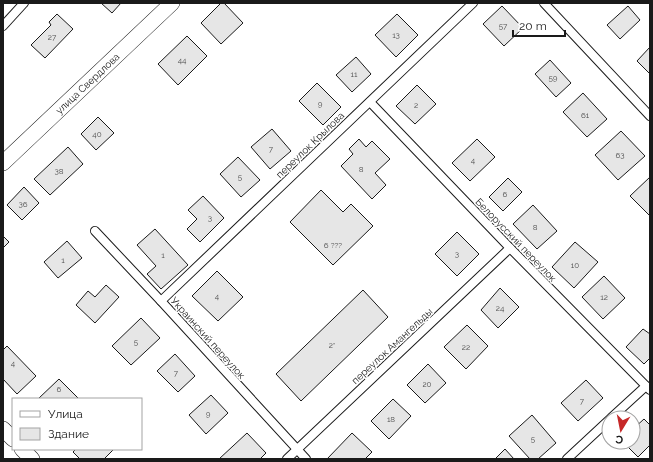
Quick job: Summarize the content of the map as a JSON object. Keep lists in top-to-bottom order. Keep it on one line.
{"streets":{"street":["улица Свердлова"],"lane":["переулок Крылова","Белорусский переулок","Украинский переулок","переулок Амангельды"]},"crossings":[["переулок Крылова","Белорусский переулок"],["переулок Крылова","Украинский переулок"],["Белорусский переулок","переулок Амангельды"],["Украинский переулок","переулок Амангельды"]],"house_numbers":["57","13","27","44","11","59","9","2","61","40","7","63","4","8","38","5","6","36","3","8","6 ???","3","1","1","10","4","12","24","5","2*","22","4","7","20","6","7","9","18","5"],"legend":["Улица","Здание"],"scale_bar":"20 m","north":"bottom"}
